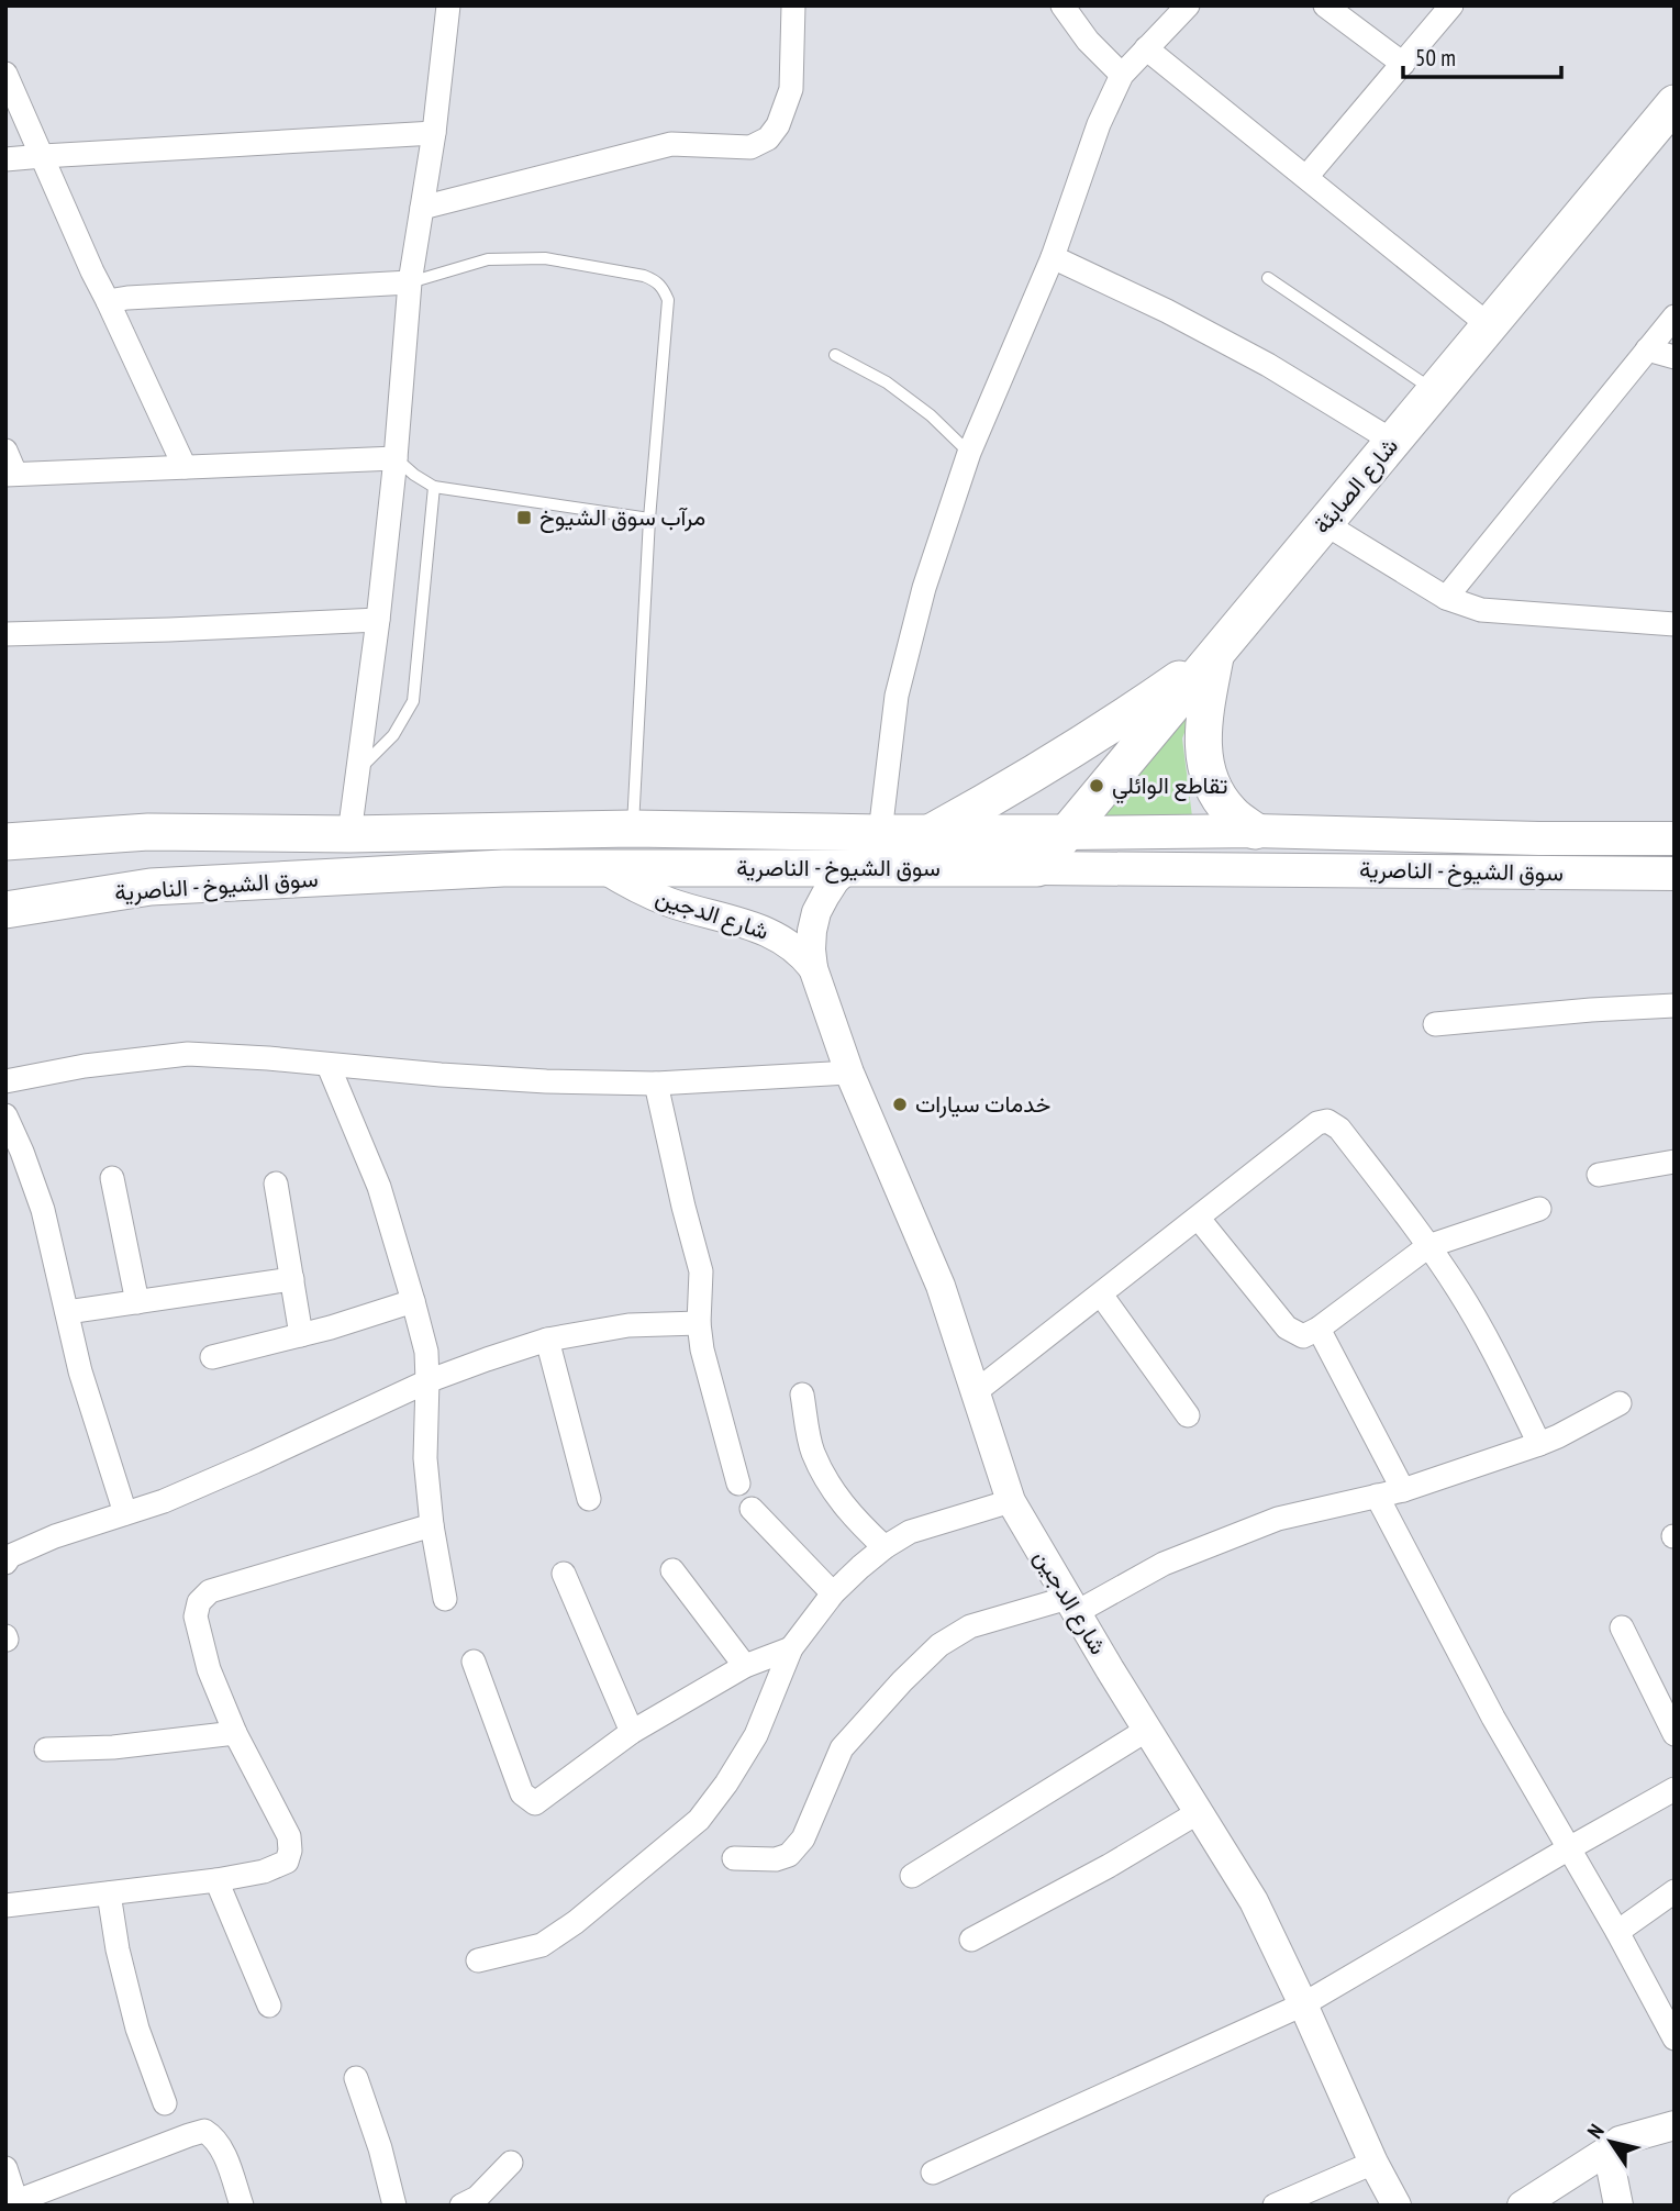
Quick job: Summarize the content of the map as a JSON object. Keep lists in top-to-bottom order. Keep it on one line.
{"streets":{"main road":["شارع الصابئة","سوق الشيوخ - الناصرية"],"street":["شارع الدجين"]},"crossings":[["شارع الصابئة","سوق الشيوخ - الناصرية"],["سوق الشيوخ - الناصرية","شارع الدجين"]],"places":{"transit":["مرآب سوق الشيوخ"],"other":["تقاطع الوائلي","خدمات سيارات"]},"scale_bar":"50 m","north":"top left"}
